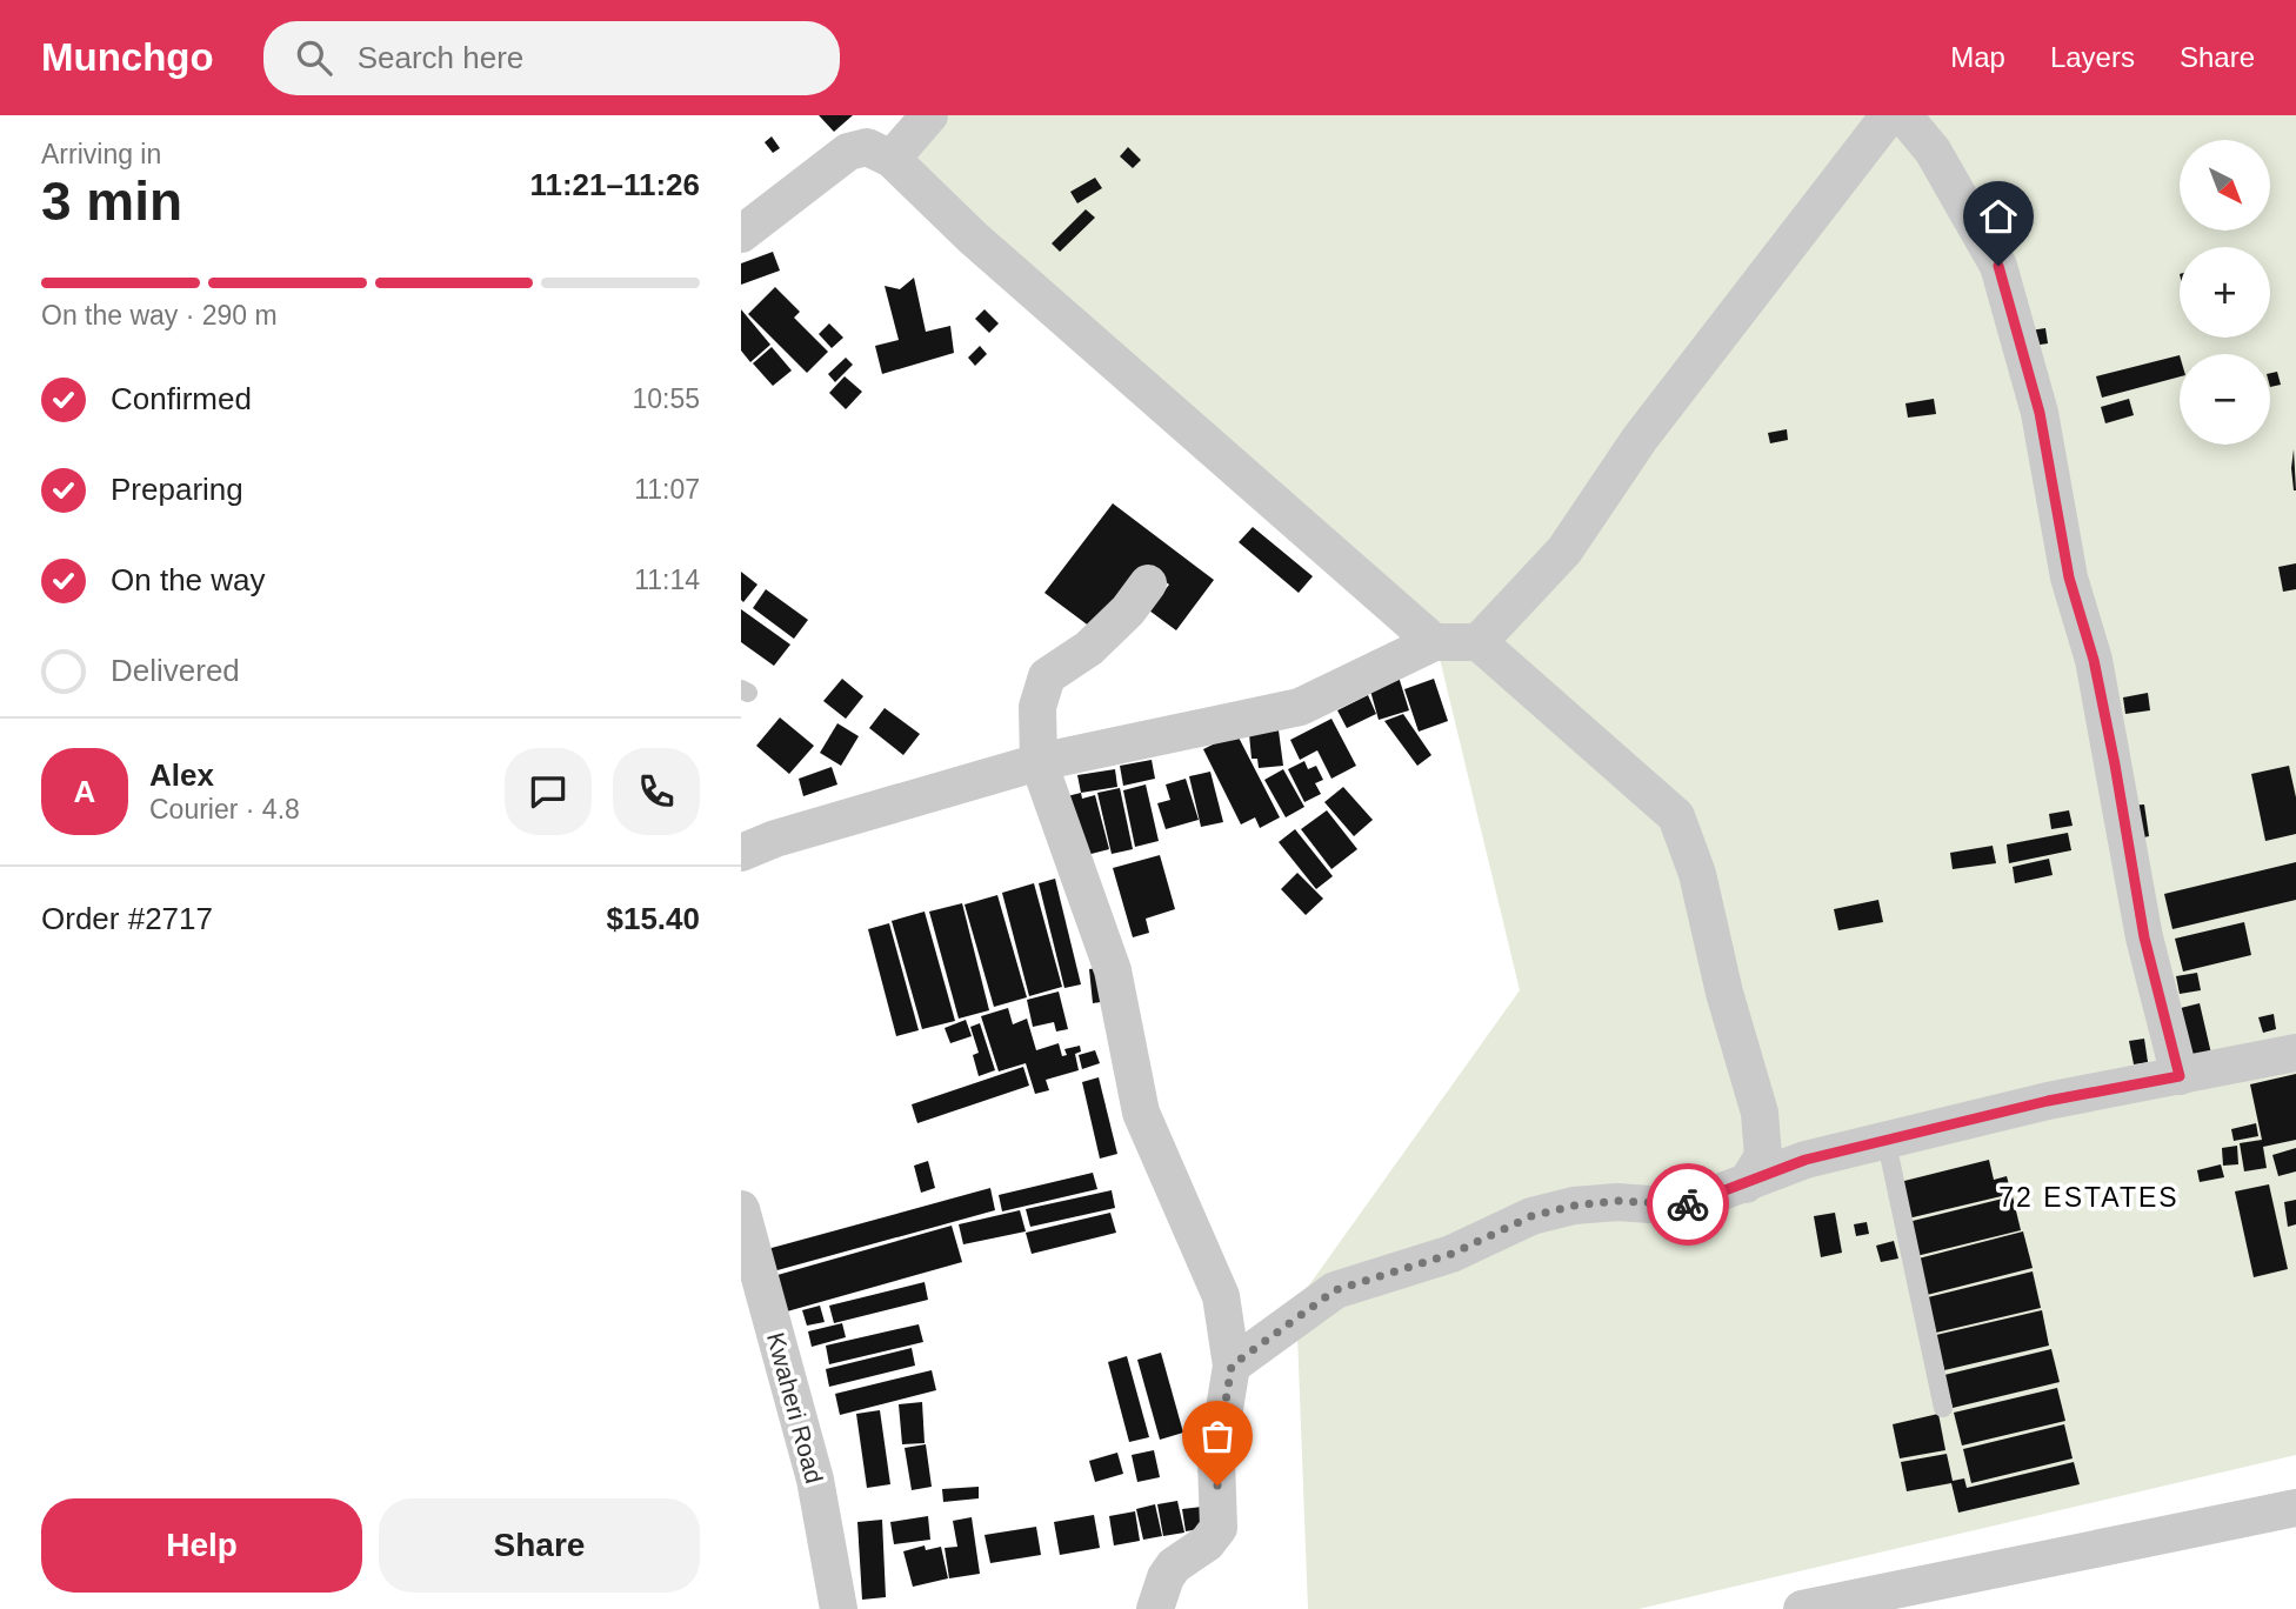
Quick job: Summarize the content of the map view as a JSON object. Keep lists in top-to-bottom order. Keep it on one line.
{"streets":{"street":["Kwaheri Road"]},"districts":["72 ESTATES"],"north":"bottom right","page":{"header":"Munchgo","search":"Search here","nav":["Map","Layers","Share"],"heading":["3 min","Arriving in","11:21–11:26"],"panel":["Alex","Courier · 4.8","Order #2717","$15.40"],"map_buttons":["+","−"],"bar":"On the way · 290 m","list":[["Confirmed","10:55"],["Preparing","11:07"],["On the way","11:14"],"Delivered"],"round":"A","buttons":["Help","Share"]}}
